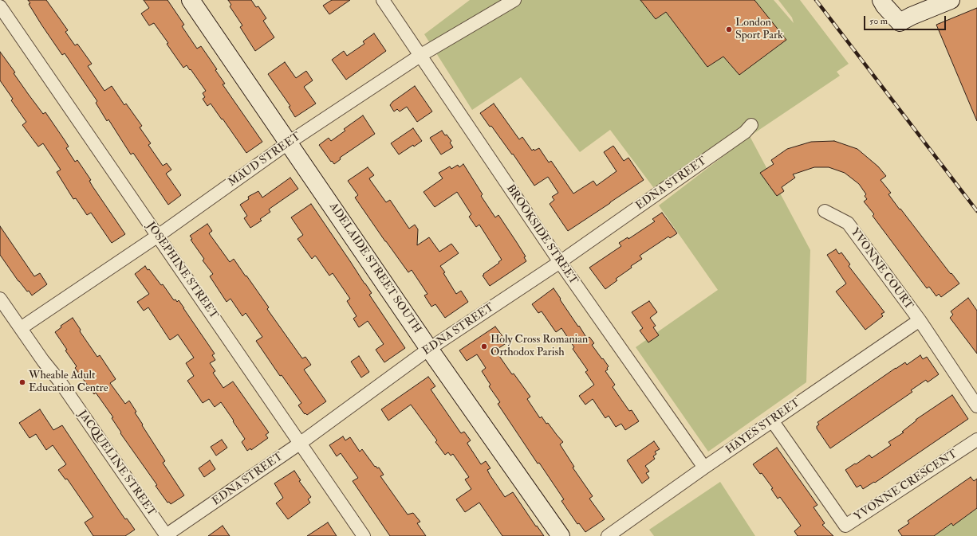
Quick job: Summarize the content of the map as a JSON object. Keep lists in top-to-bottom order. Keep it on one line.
{"streets":{"main road":["ADELAIDE STREET SOUTH"],"street":["MAUD STREET","EDNA STREET","BROOKSIDE STREET","YVONNE COURT","JOSEPHINE STREET","HAYES STREET","JACQUELINE STREET","YVONNE CRESCENT"]},"crossings":[["MAUD STREET","BROOKSIDE STREET"],["MAUD STREET","ADELAIDE STREET SOUTH"],["MAUD STREET","JOSEPHINE STREET"],["MAUD STREET","JACQUELINE STREET"],["EDNA STREET","BROOKSIDE STREET"],["EDNA STREET","ADELAIDE STREET SOUTH"],["EDNA STREET","JOSEPHINE STREET"],["EDNA STREET","JACQUELINE STREET"],["BROOKSIDE STREET","HAYES STREET"],["YVONNE COURT","HAYES STREET"],["HAYES STREET","YVONNE CRESCENT"]],"places":["London Sport Park","Holy Cross Romanian Orthodox Parish","Wheable Adult Education Centre"],"scale_bar":"50 m"}
